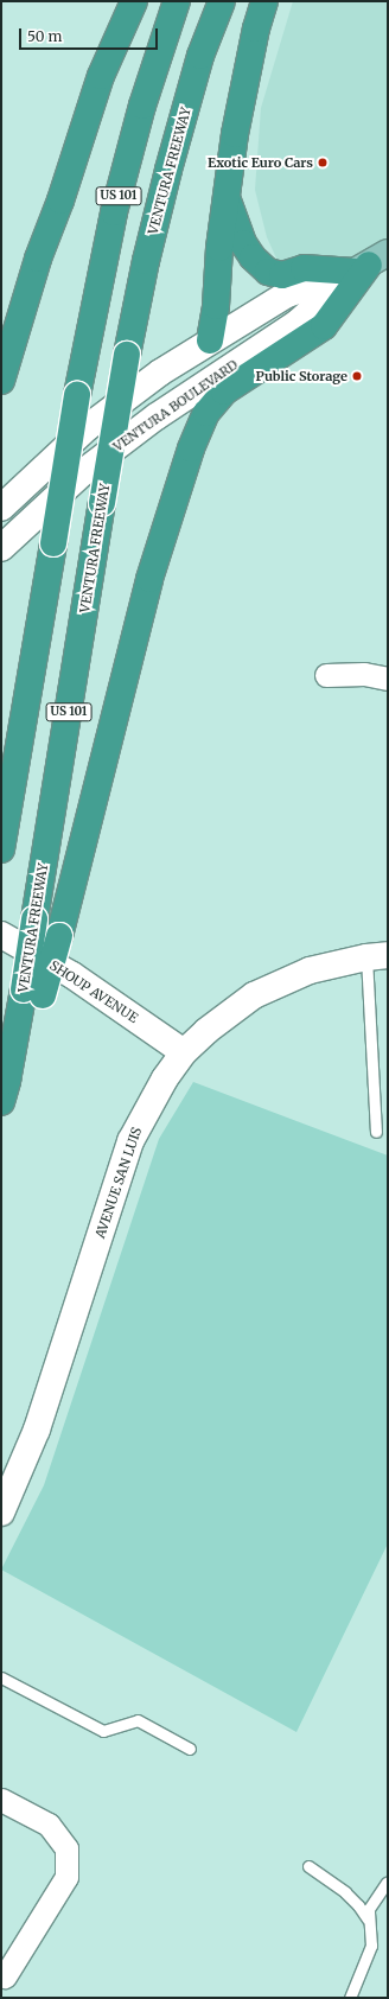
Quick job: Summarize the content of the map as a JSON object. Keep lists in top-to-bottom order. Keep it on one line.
{"streets":{"highway":["VENTURA FREEWAY","US 101"],"main road":["VENTURA BOULEVARD","SHOUP AVENUE","AVENUE SAN LUIS"]},"crossings":[["SHOUP AVENUE","AVENUE SAN LUIS"]],"places":["Exotic Euro Cars","Public Storage"],"scale_bar":"50 m"}
